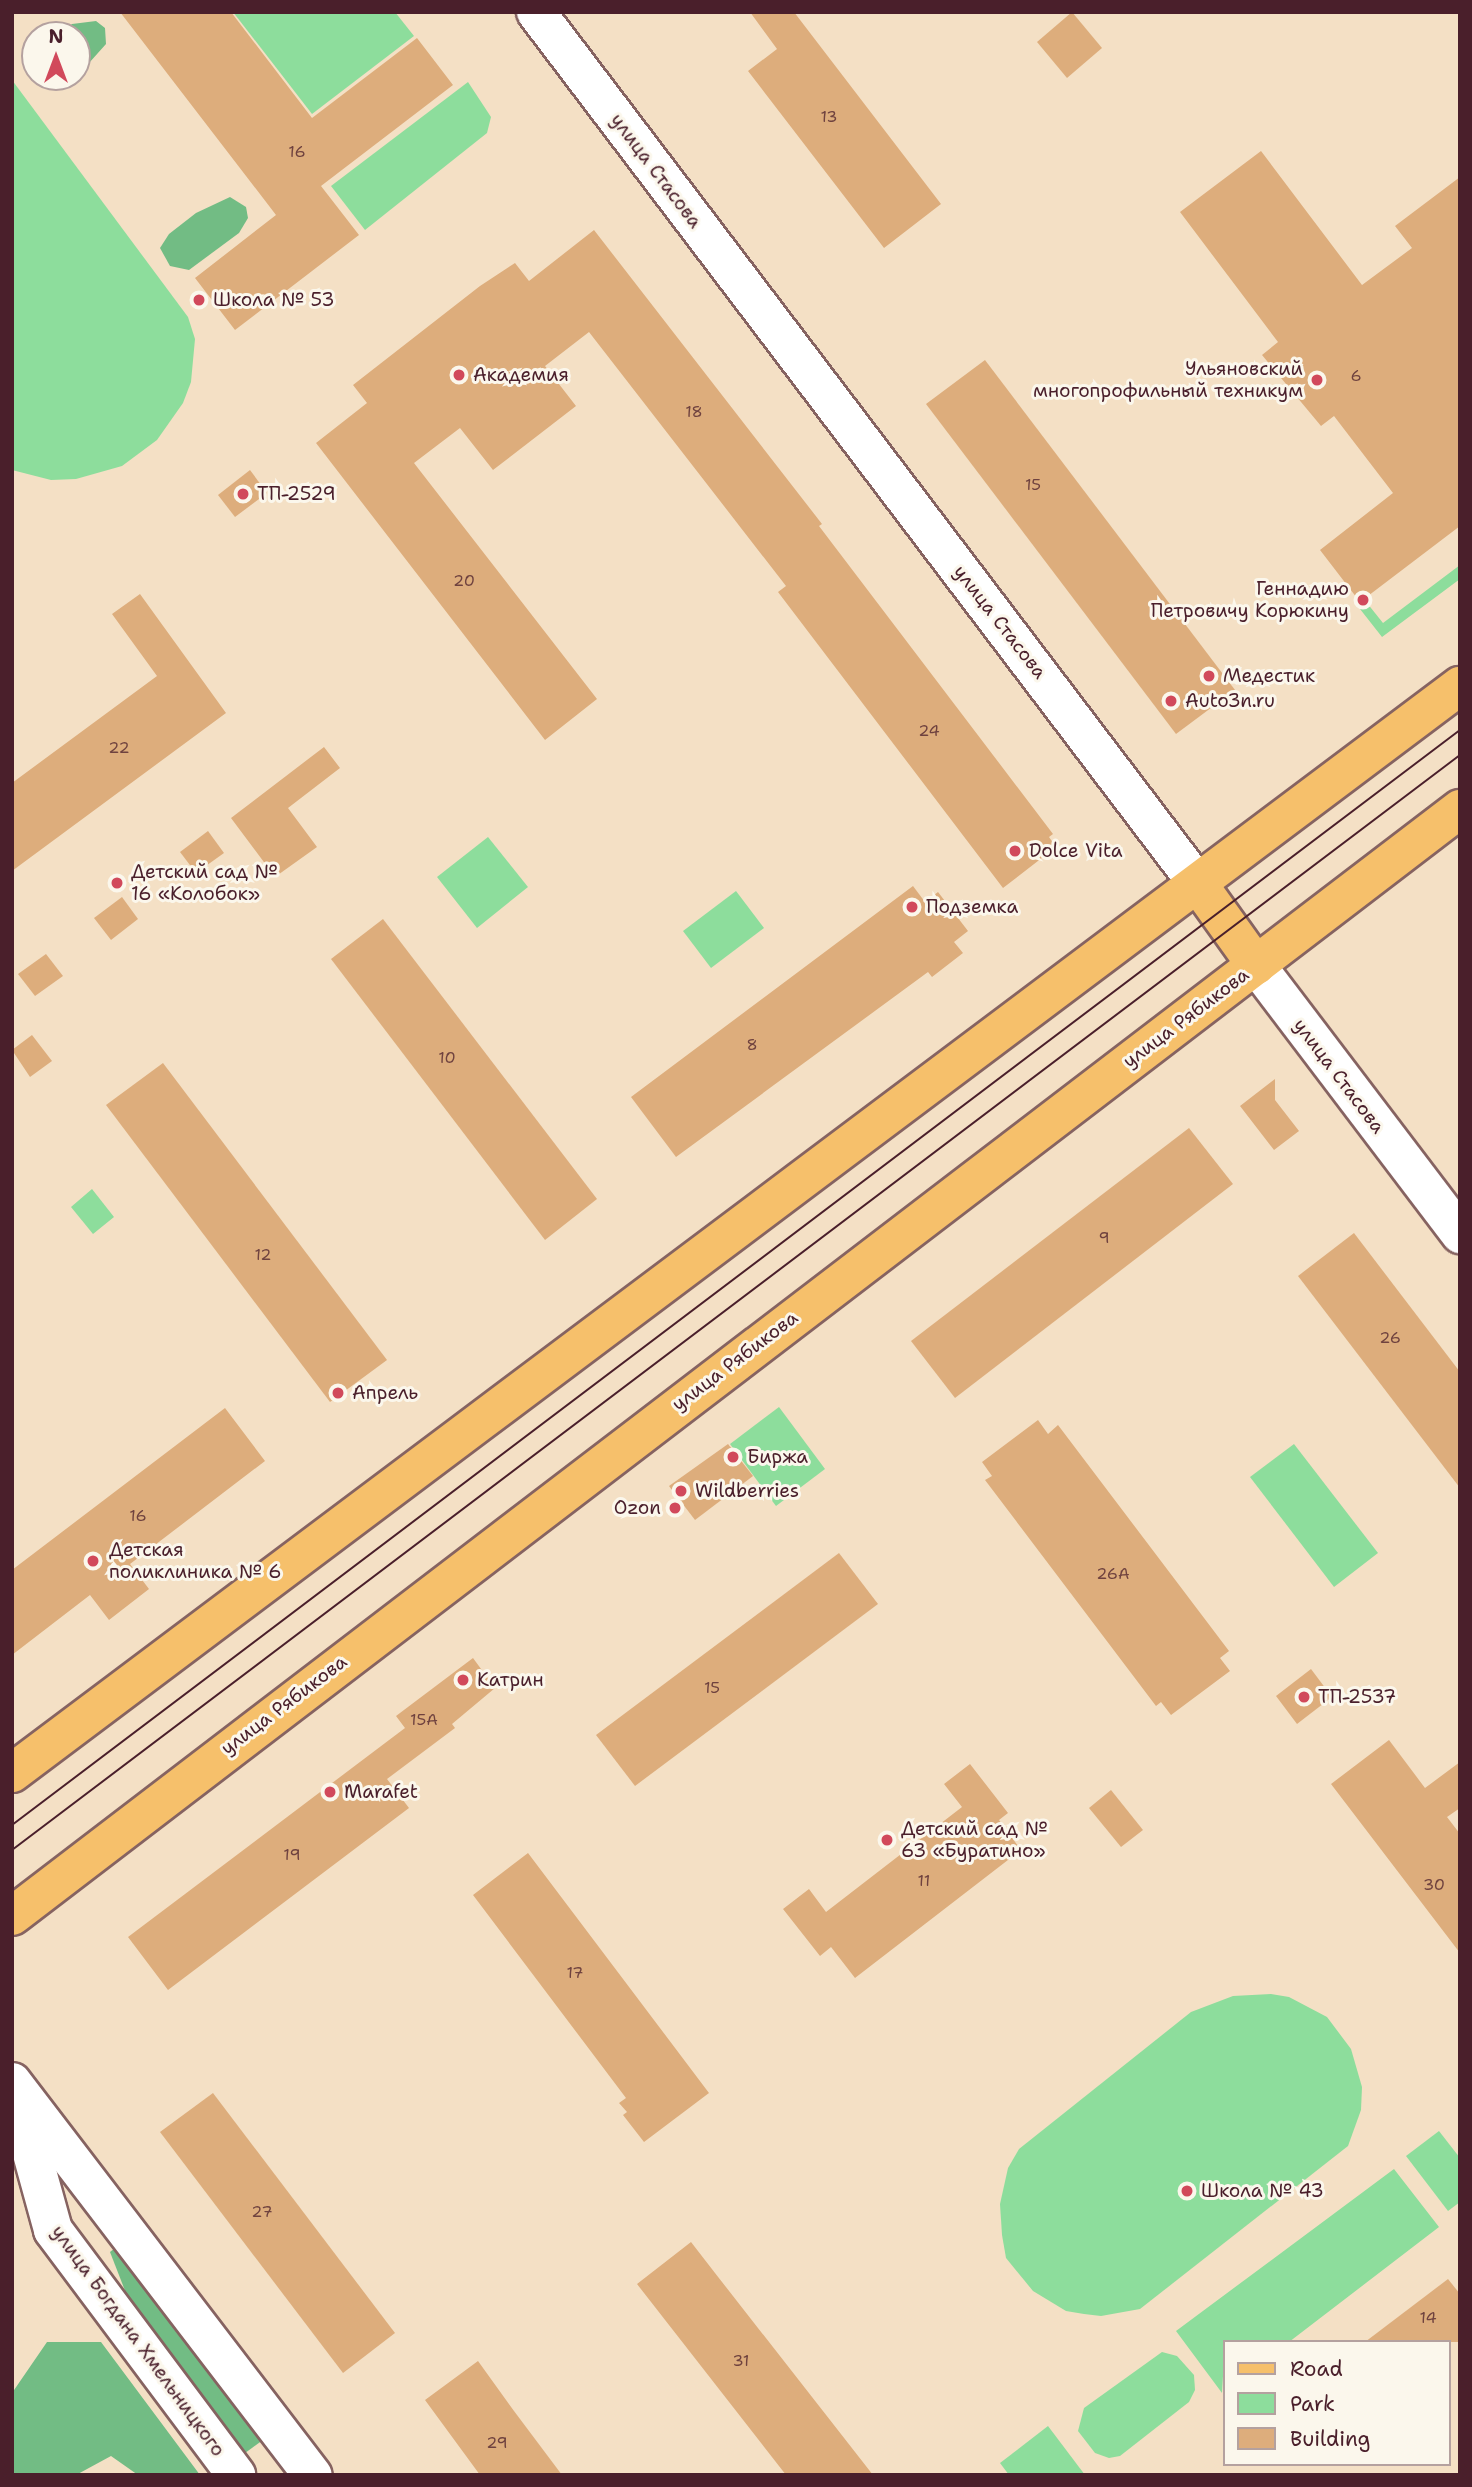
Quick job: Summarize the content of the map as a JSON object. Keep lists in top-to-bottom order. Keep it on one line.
{"streets":{"main road":["улица Стасова","улица Рябикова"],"street":["улица Богдана Хмельницкого"]},"crossings":[["улица Стасова","улица Рябикова"]],"places":["Школа № 53","Академия","Ульяновский многопрофильный техникум","ТП-2529","Геннадию Петровичу Корюкину","Медестик","Auto3n.ru","Dolce Vita","Детский сад № 16 «Колобок»","Подземка","Апрель","Биржа","Wildberries","Ozon","Детская поликлиника № 6","Катрин","ТП-2537","Marafet","Детский сад № 63 «Буратино»","Школа № 43"],"house_numbers":["13","16","6","18","15","20","24","22","8","10","9","12","26","16","26А","15","15А","19","11","30","17","27","14","31","29"],"legend":["Road","Park","Building"],"north":"top"}
